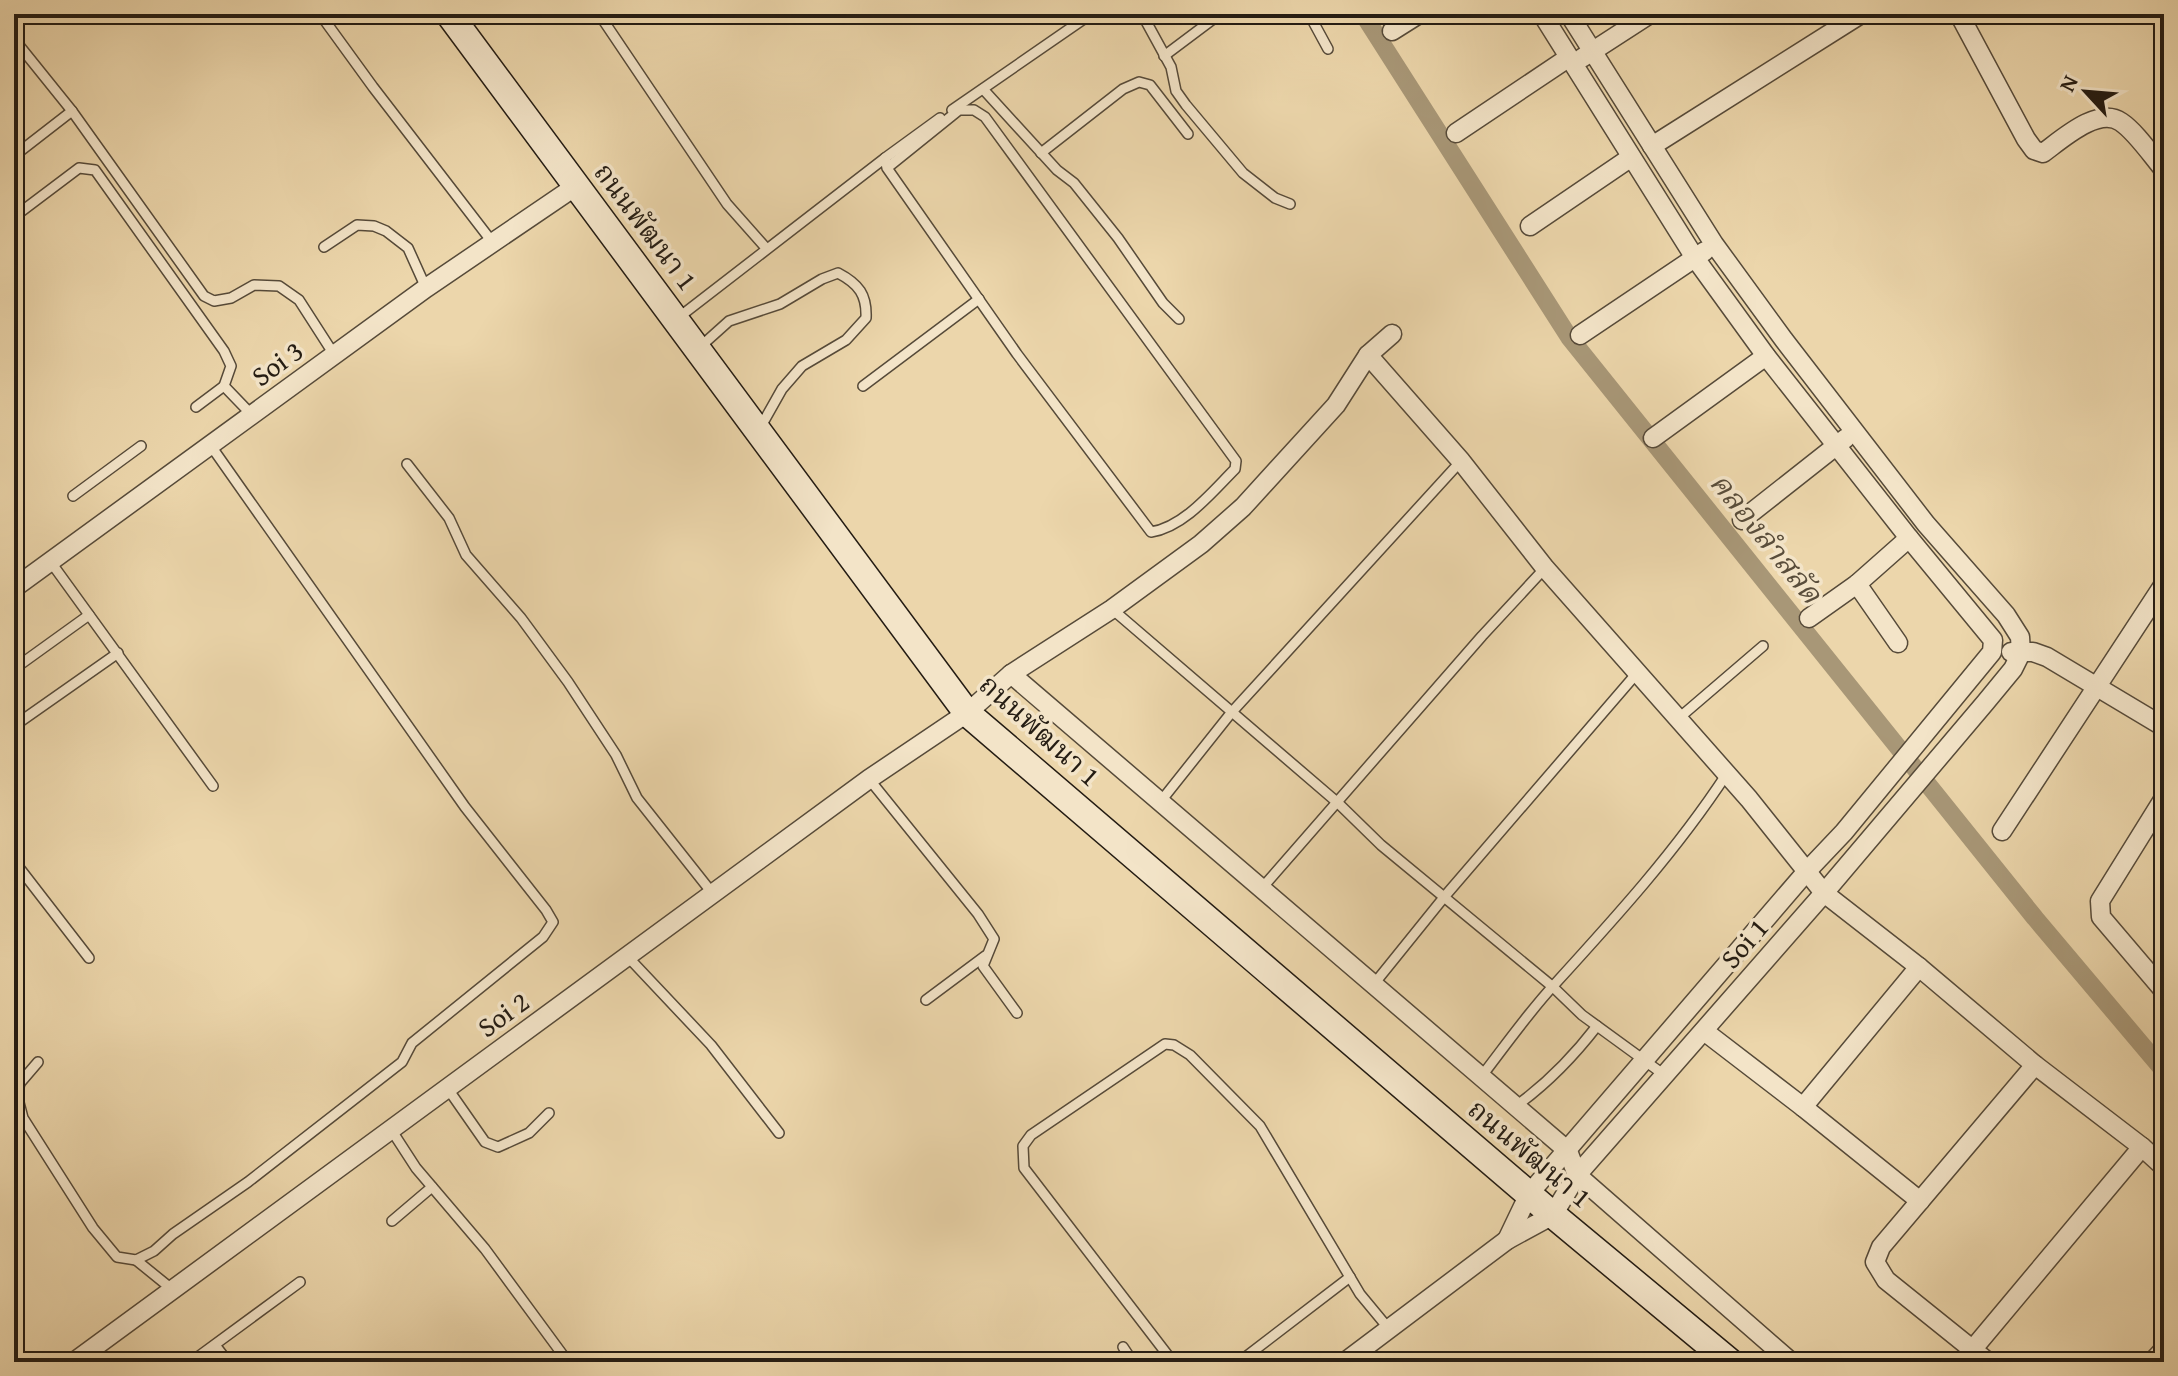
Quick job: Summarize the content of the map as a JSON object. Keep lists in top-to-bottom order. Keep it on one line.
{"streets":{"main road":["ถนนพัฒนา 1"],"street":["Soi 3","Soi 1","Soi 2"]},"crossings":[["ถนนพัฒนา 1","Soi 3"],["ถนนพัฒนา 1","Soi 1"],["ถนนพัฒนา 1","Soi 2"]],"water":["คลองลำสลัด"],"north":"top left"}
